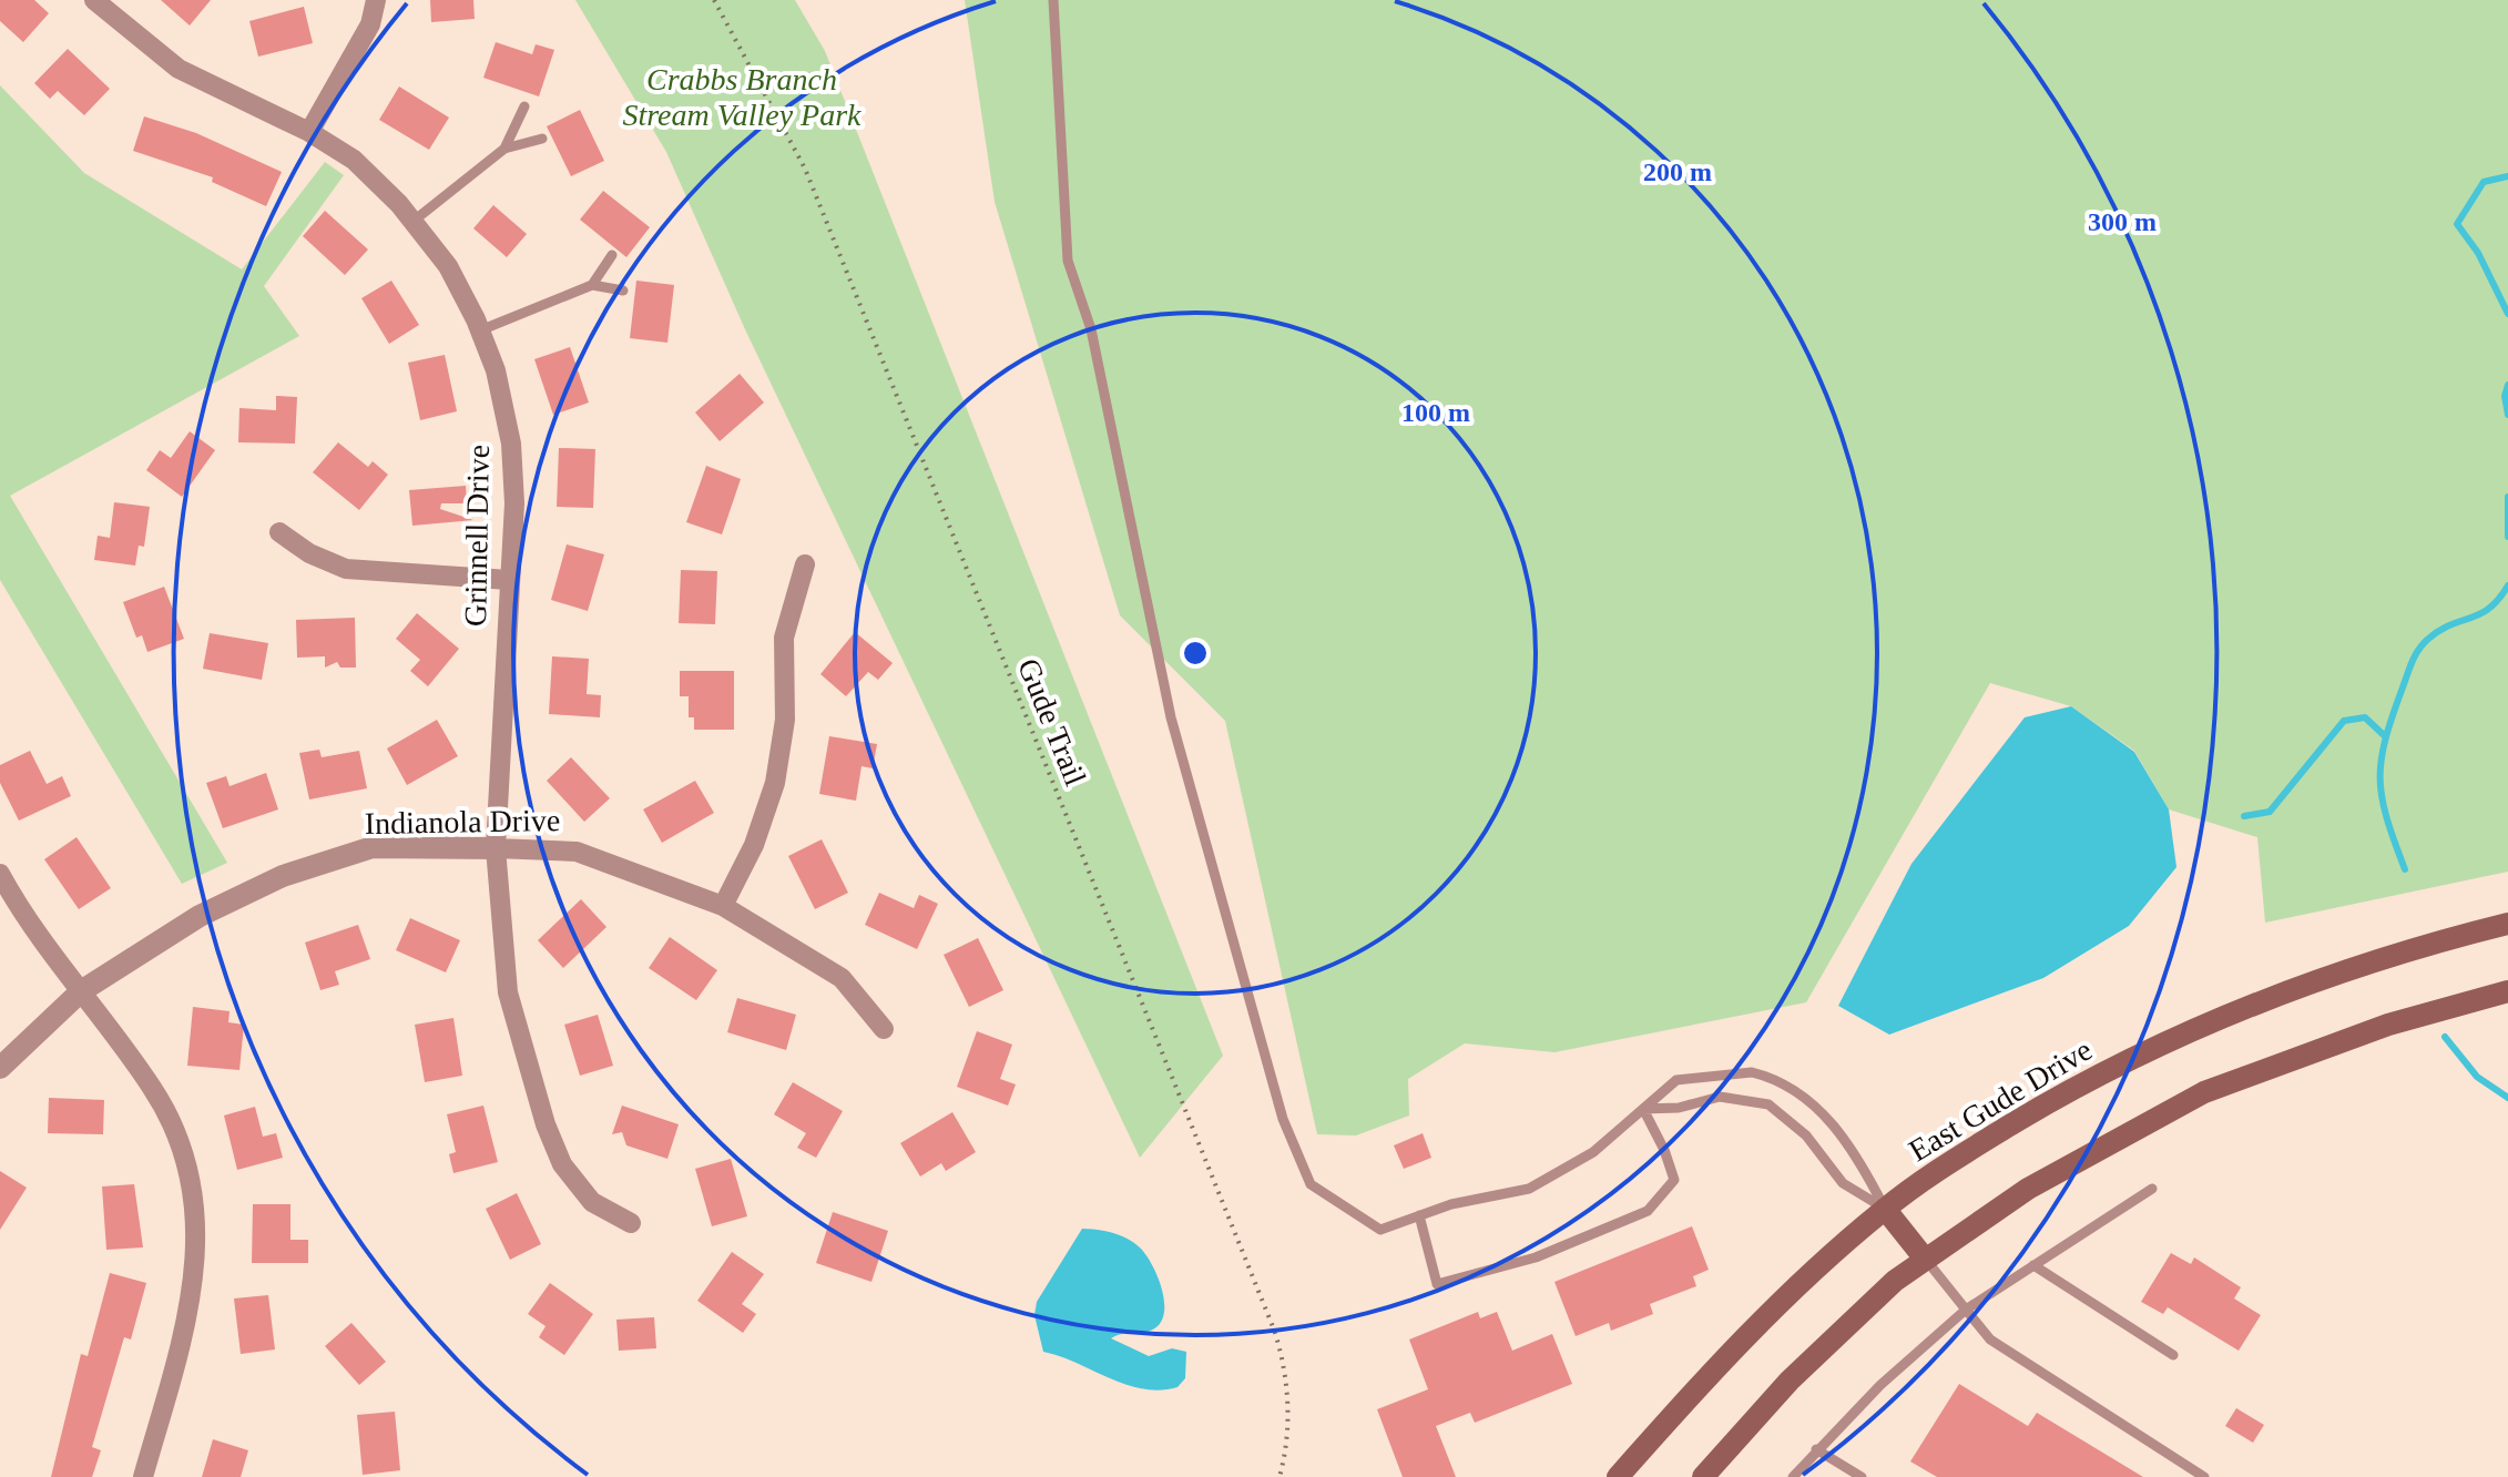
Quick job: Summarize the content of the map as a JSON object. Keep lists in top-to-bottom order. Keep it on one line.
{"streets":{"main road":["East Gude Drive"],"street":["Grinnell Drive","Indianola Drive"],"path":["Gude Trail"]},"crossings":[["Grinnell Drive","Indianola Drive"]],"parks":["Crabbs Branch Stream Valley Park"],"rings":["200 m","300 m","100 m"]}
